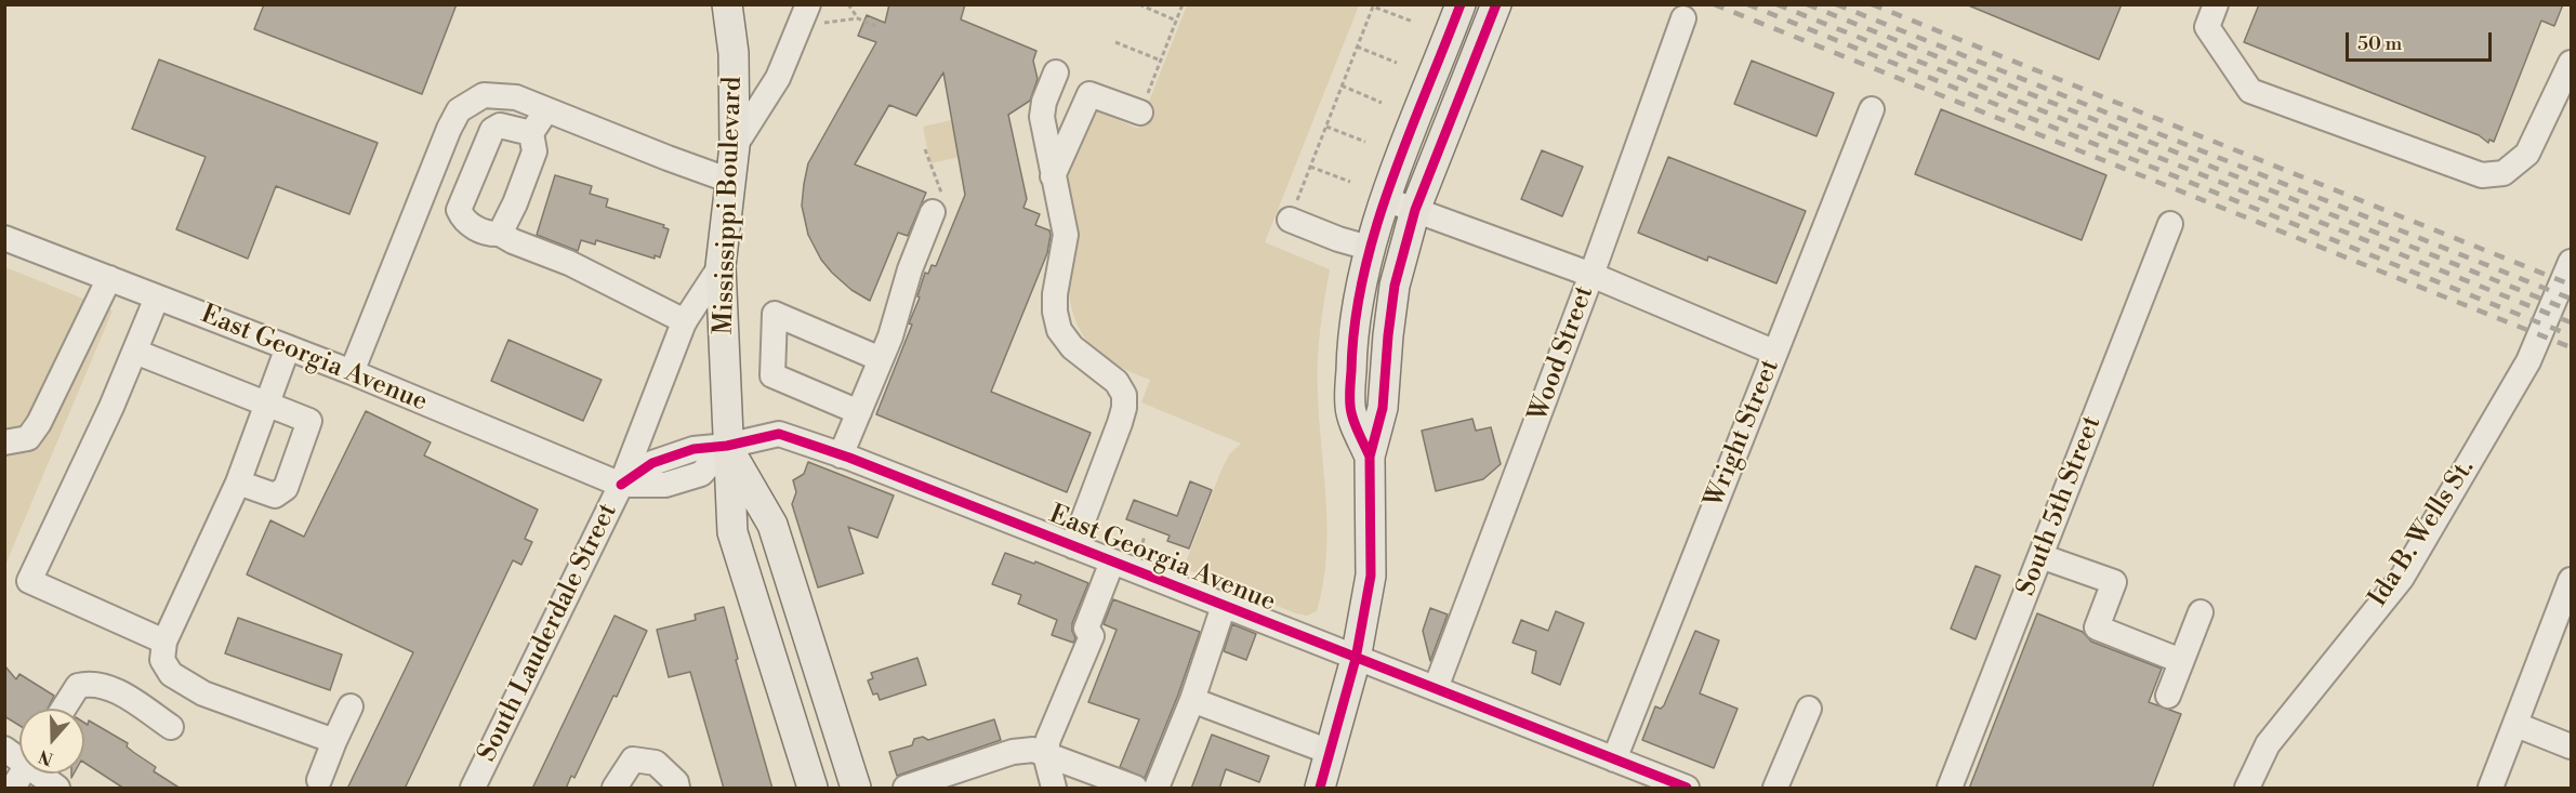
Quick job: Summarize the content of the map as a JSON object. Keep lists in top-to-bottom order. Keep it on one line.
{"streets":{"main road":["Mississippi Boulevard"],"street":["Wood Street","East Georgia Avenue","Wright Street","South 5th Street","Ida B. Wells St.","South Lauderdale Street"]},"crossings":[["Mississippi Boulevard","East Georgia Avenue"],["Mississippi Boulevard","South Lauderdale Street"],["Wood Street","East Georgia Avenue"],["East Georgia Avenue","Wright Street"],["East Georgia Avenue","South Lauderdale Street"]],"scale_bar":"50 m","north":"bottom"}
